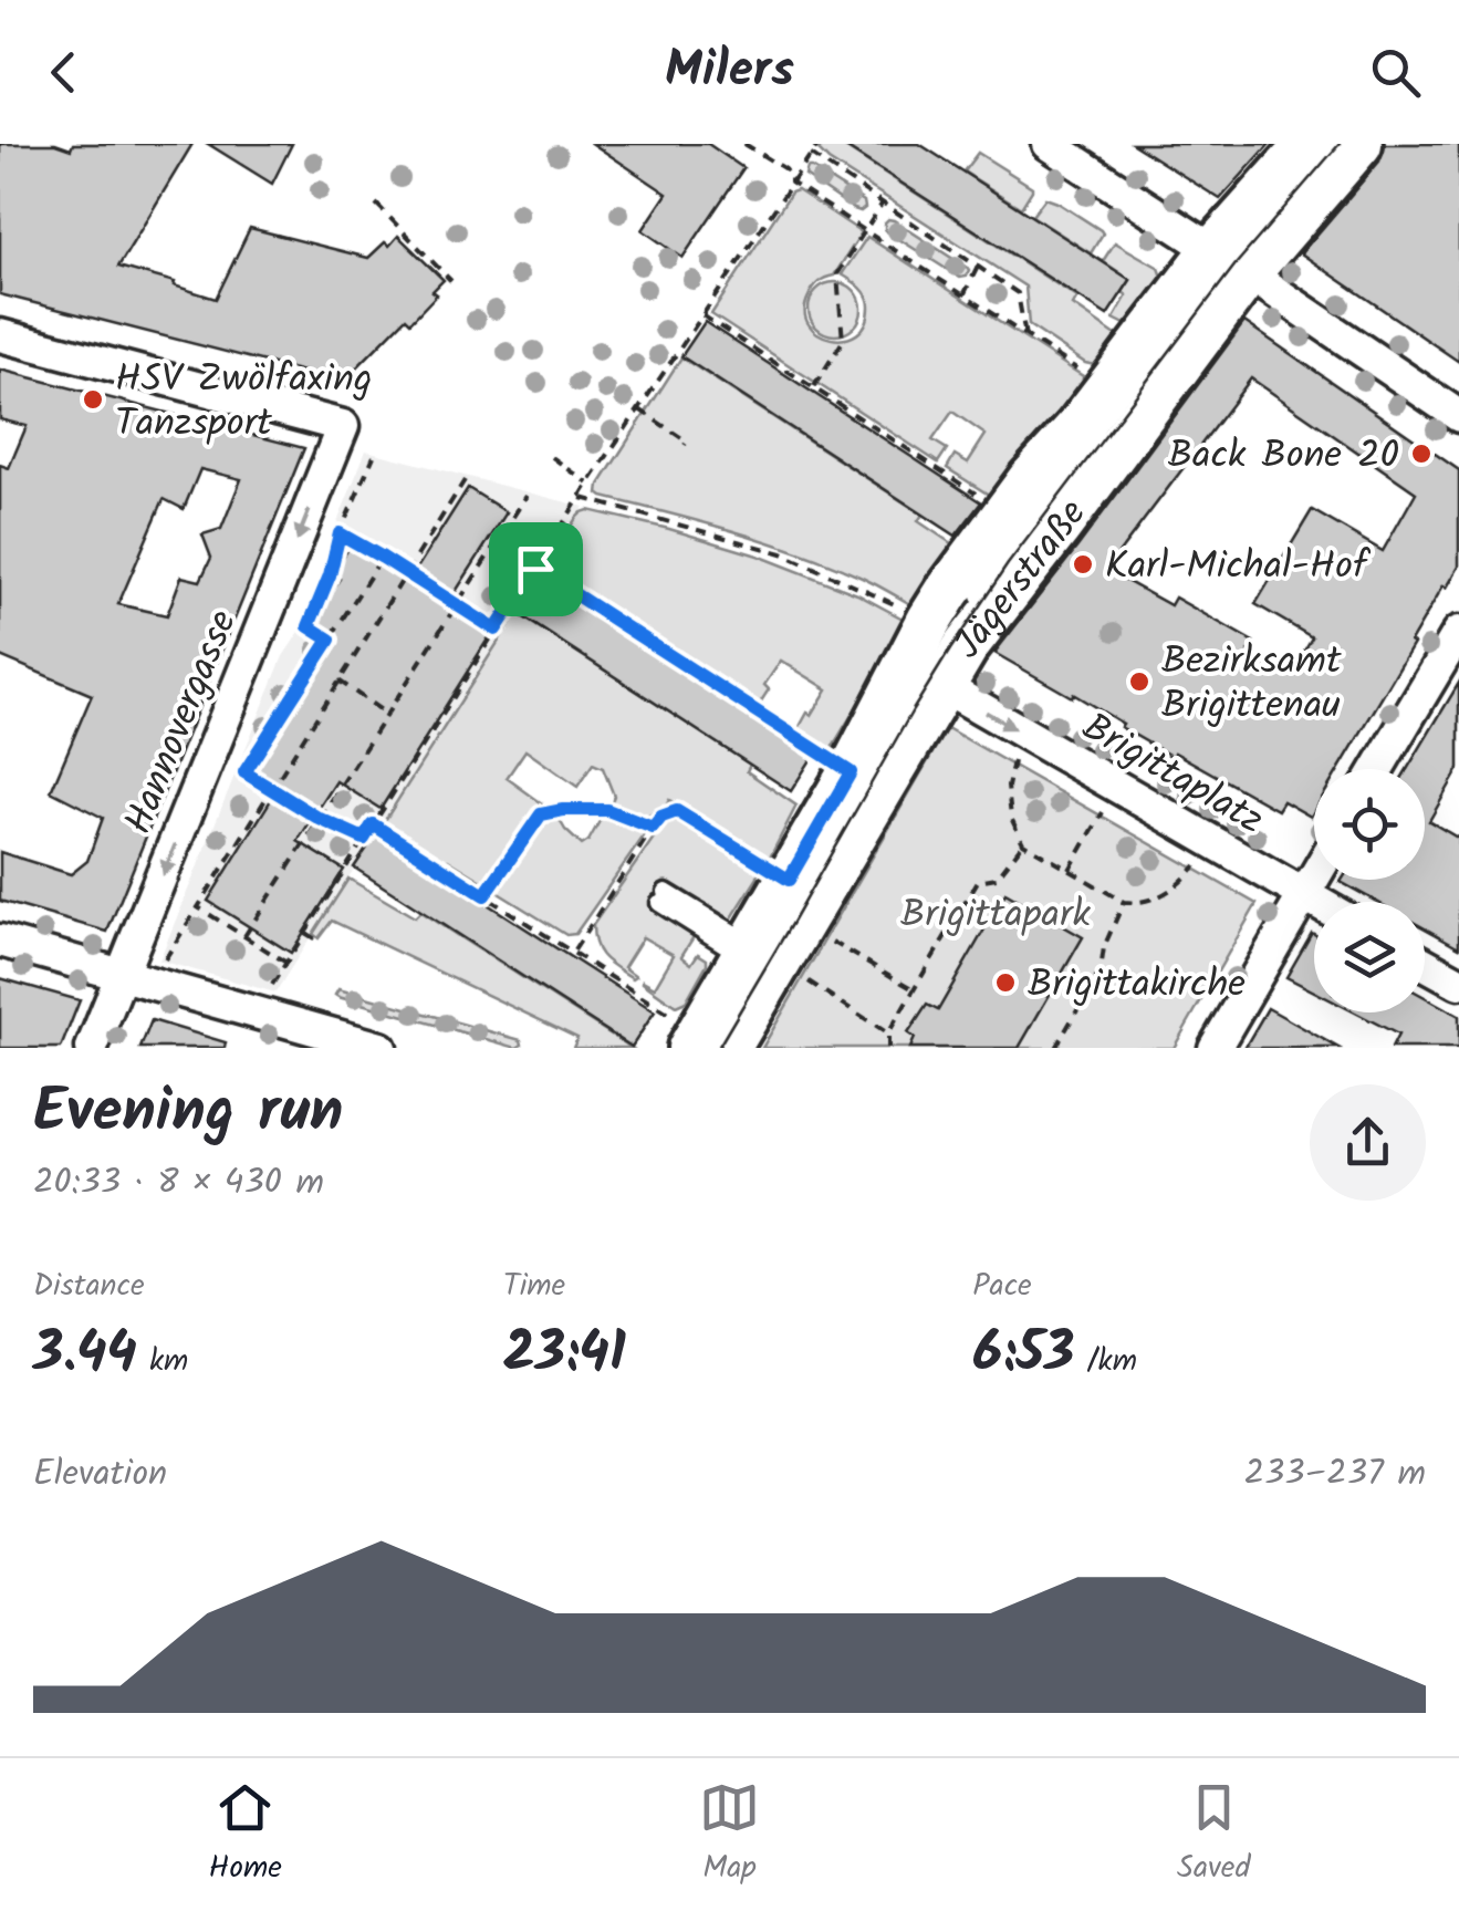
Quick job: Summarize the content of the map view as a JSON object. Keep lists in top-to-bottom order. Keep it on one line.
{"streets":{"main road":["Jägerstraße"],"street":["Hannovergasse","Brigittaplatz"]},"crossings":[["Jägerstraße","Brigittaplatz"]],"parks":["Brigittapark"],"places":["HSV Zwölfaxing Tanzsport","Back Bone 20","Karl-Michal-Hof","Bezirksamt Brigittenau","Brigittakirche"],"page":{"header":"Milers","heading":["Evening run","20:33 · 8 × 430 m"],"stats":[["Distance","3.44 km"],["Time","23:41"],["Pace","6:53 /km"]],"chart":["Elevation","233–237 m"],"tabs":["Home","Map","Saved"]}}
